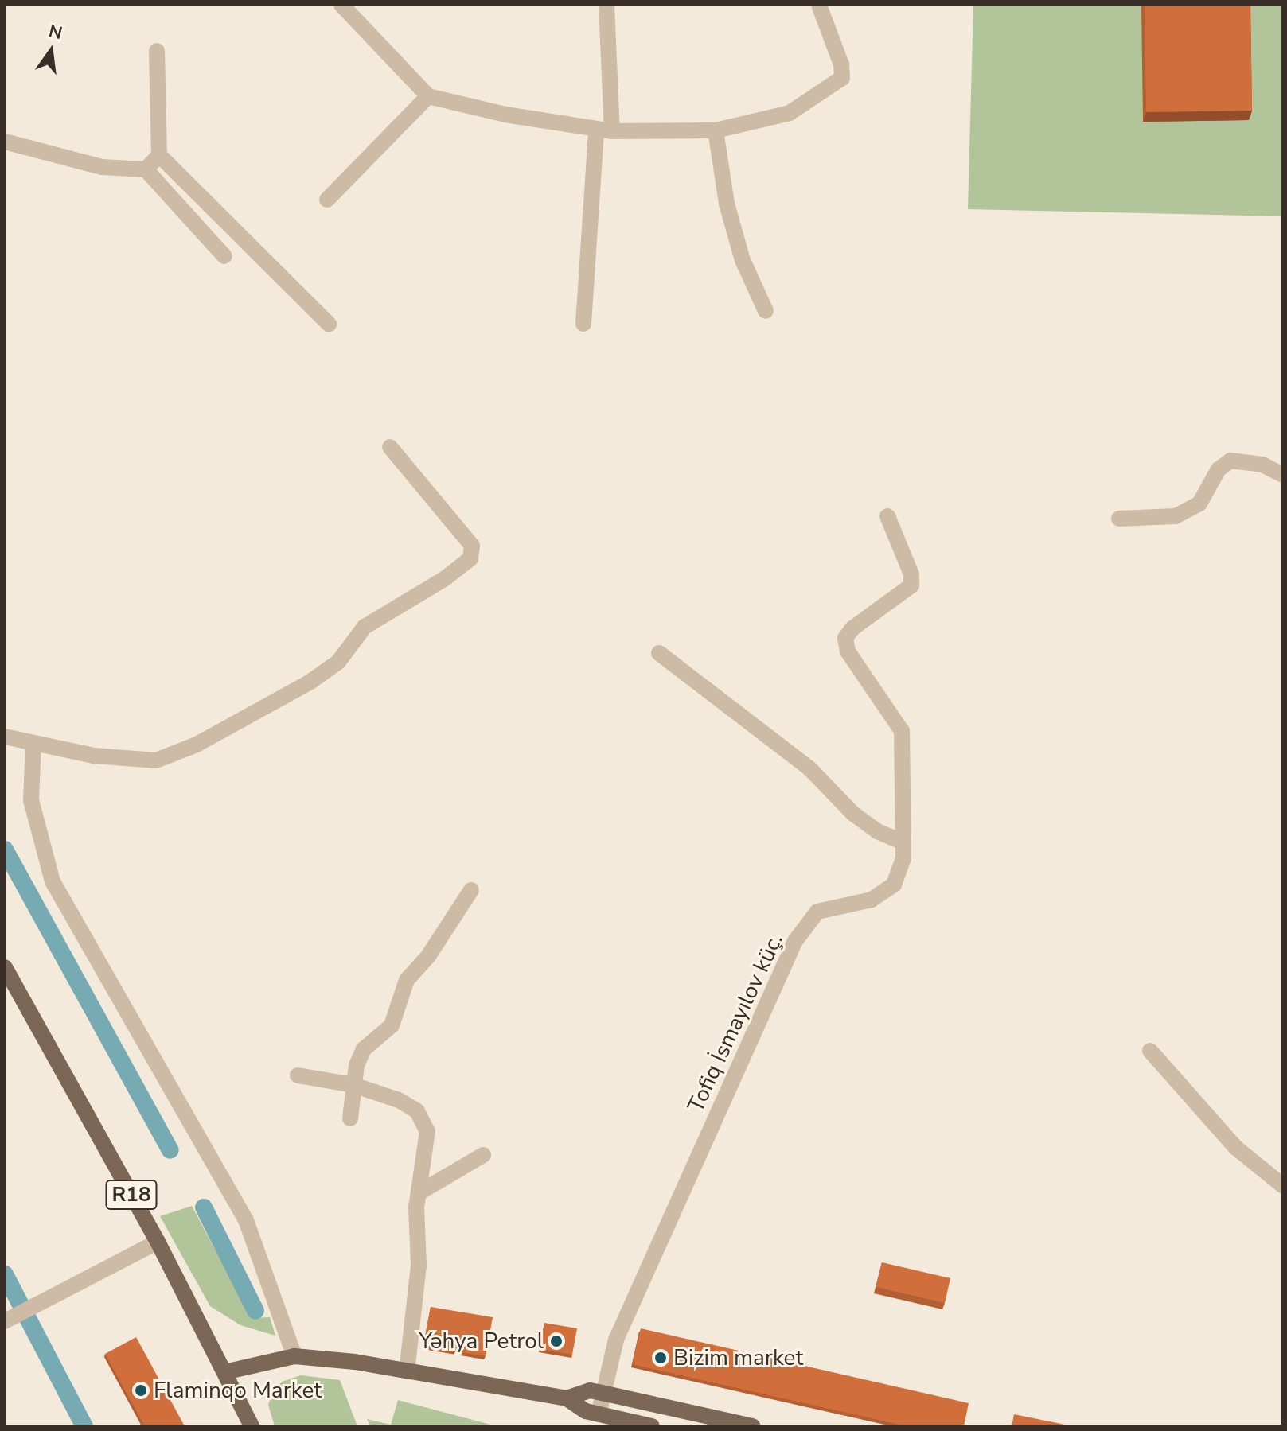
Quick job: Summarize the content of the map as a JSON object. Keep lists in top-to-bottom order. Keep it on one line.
{"streets":{"main road":["R18"],"street":["Tofiq İsmayılov küç."]},"places":["Yəhya Petrol","Bizim market","Flaminqo Market"],"north":"top"}
